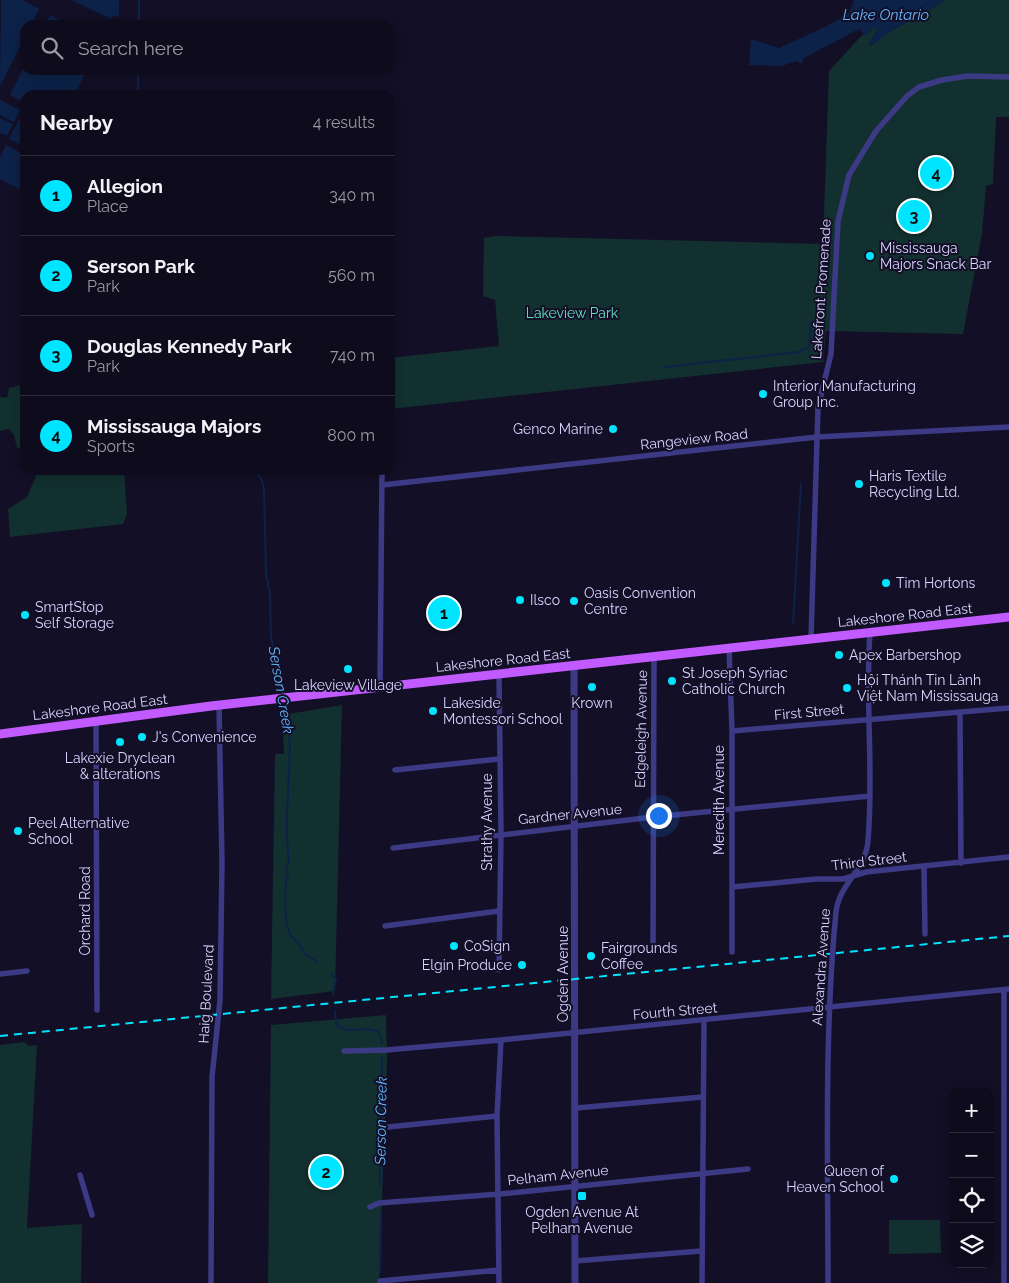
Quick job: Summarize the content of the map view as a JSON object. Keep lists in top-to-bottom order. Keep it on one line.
{"streets":{"main road":["Lakeshore Road East"],"street":["Lakefront Promenade","Rangeview Road","First Street","Edgeleigh Avenue","Meredith Avenue","Gardner Avenue","Strathy Avenue","Third Street","Orchard Road","Alexandra Avenue","Ogden Avenue","Haig Boulevard","Fourth Street","Pelham Avenue"]},"crossings":[["Lakefront Promenade","Rangeview Road"],["Lakefront Promenade","Lakeshore Road East"],["Lakeshore Road East","Edgeleigh Avenue"],["Lakeshore Road East","Meredith Avenue"],["Lakeshore Road East","Strathy Avenue"],["Lakeshore Road East","Orchard Road"],["Lakeshore Road East","Alexandra Avenue"],["Lakeshore Road East","Ogden Avenue"],["Lakeshore Road East","Haig Boulevard"],["First Street","Meredith Avenue"],["First Street","Alexandra Avenue"],["Edgeleigh Avenue","Gardner Avenue"],["Meredith Avenue","Gardner Avenue"],["Meredith Avenue","Third Street"],["Gardner Avenue","Strathy Avenue"],["Gardner Avenue","Alexandra Avenue"],["Gardner Avenue","Ogden Avenue"],["Third Street","Alexandra Avenue"],["Alexandra Avenue","Fourth Street"],["Ogden Avenue","Fourth Street"],["Ogden Avenue","Pelham Avenue"]],"water":["Lake Ontario","Serson Creek"],"parks":["Lakeview Park"],"places":{"other":["Mississauga Majors Snack Bar","Interior Manufacturing Group Inc.","Genco Marine","Haris Textile Recycling Ltd.","Tim Hortons","Ilsco","Oasis Convention Centre","SmartStop Self Storage","Apex Barbershop","Lakeview Village","St Joseph Syriac Catholic Church","Krown","Hội Thánh Tin Lành Việt Nam Mississauga","Lakeside Montessori School","J's Convenience","Lakexie Dryclean & alterations","Peel Alternative School","CoSign","Fairgrounds Coffee","Elgin Produce","Queen of Heaven School"],"transit":["Ogden Avenue At Pelham Avenue"]},"page":{"search":"Search here","heading":["Nearby","4 results"],"pins":["4","3","1","2"],"list":[{"mark":"1","name":"Allegion","note":"Place","value":"340 m"},{"mark":"2","name":"Serson Park","note":"Park","value":"560 m"},{"mark":"3","name":"Douglas Kennedy Park","note":"Park","value":"740 m"},{"mark":"4","name":"Mississauga Majors","note":"Sports","value":"800 m"}],"map_buttons":["+","−"]}}
